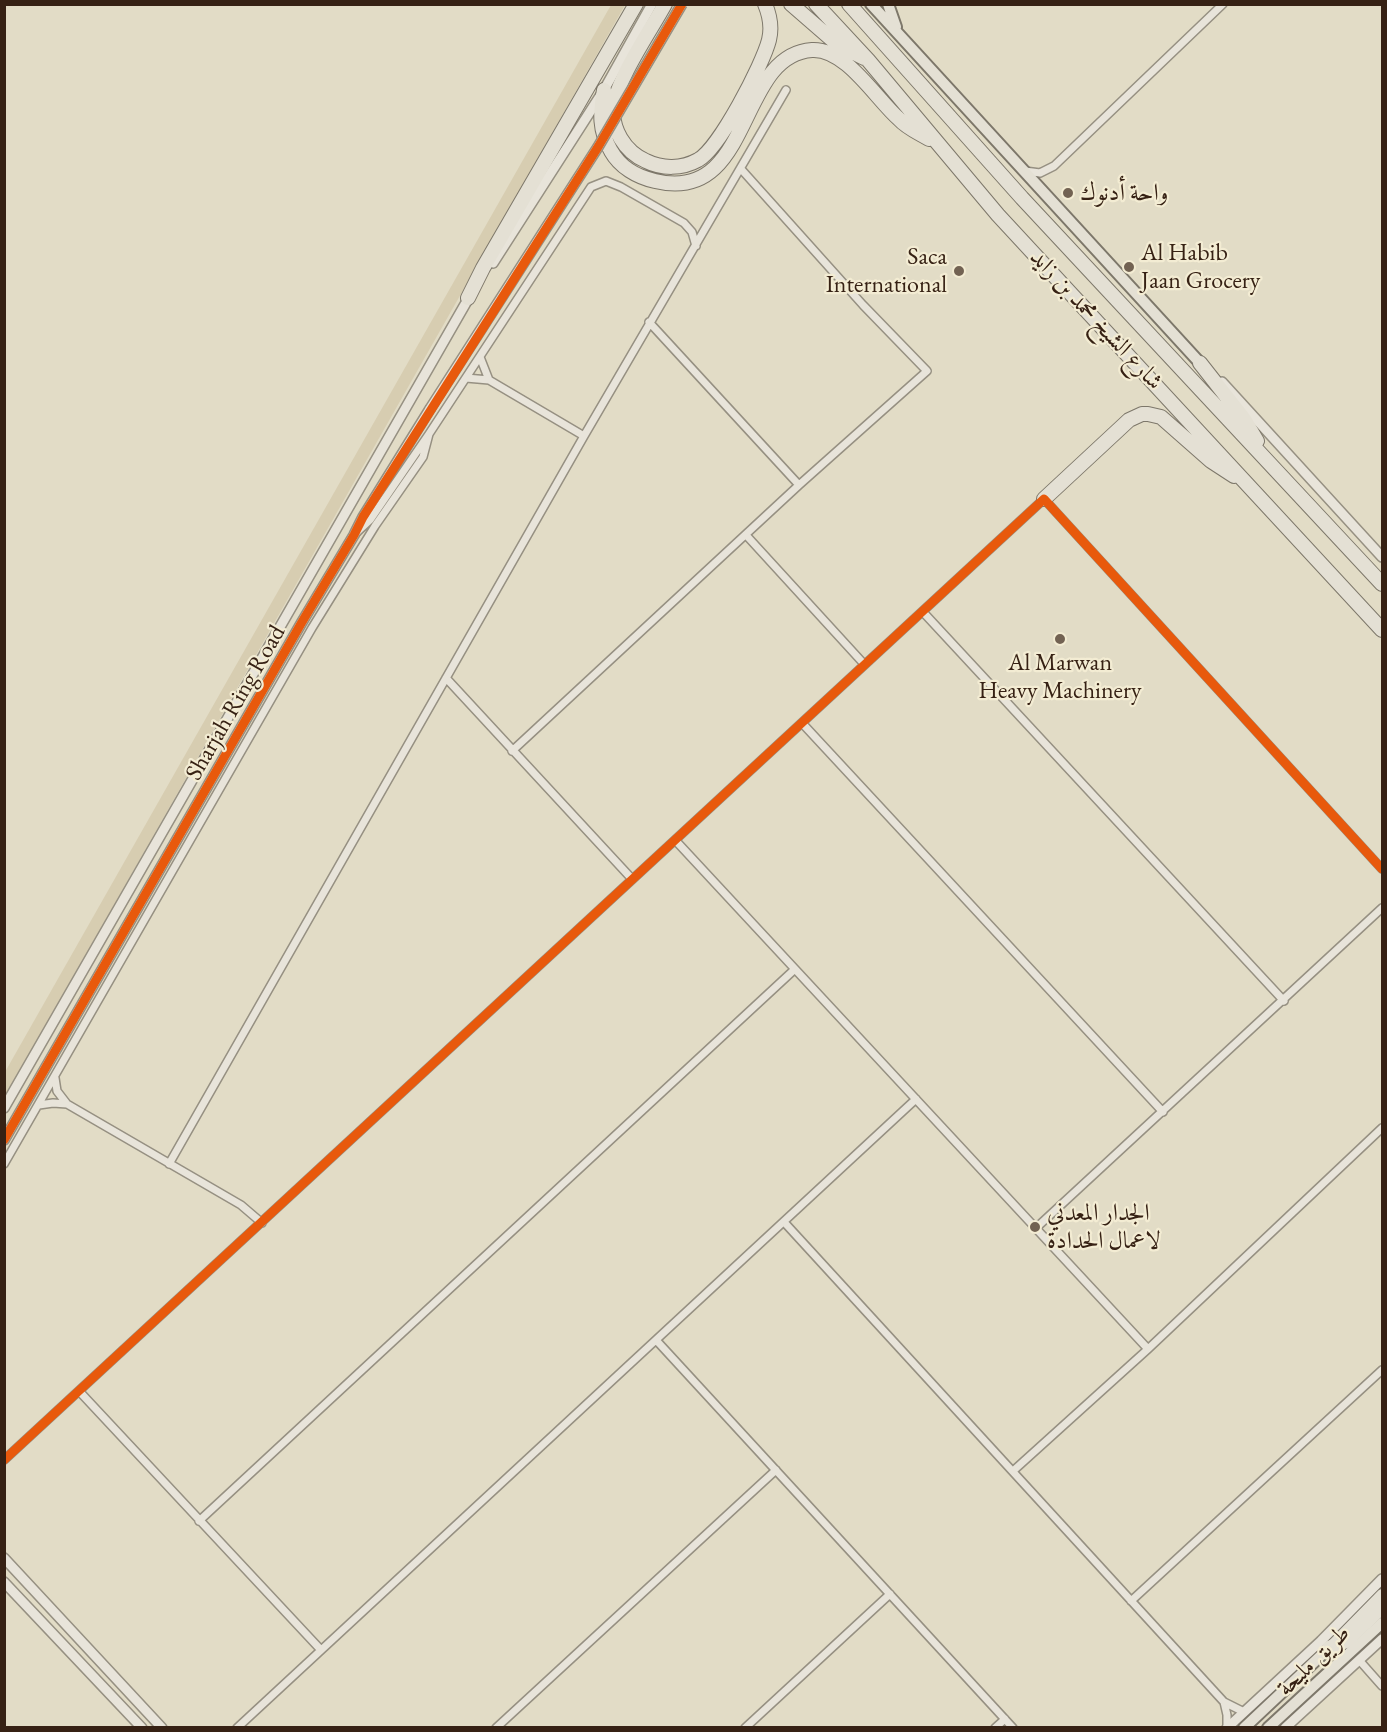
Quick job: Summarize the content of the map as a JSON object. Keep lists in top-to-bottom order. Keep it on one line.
{"streets":{"highway":["شارع الشيخ محمد بن زايد"],"main road":["طريق مليحة"],"street":["Sharjah Ring Road"]},"places":["واحة أدنوك","Al Habib Jaan Grocery","Saca International","Al Marwan Heavy Machinery","الجدار المعدني لاعمال الحدادة"]}
